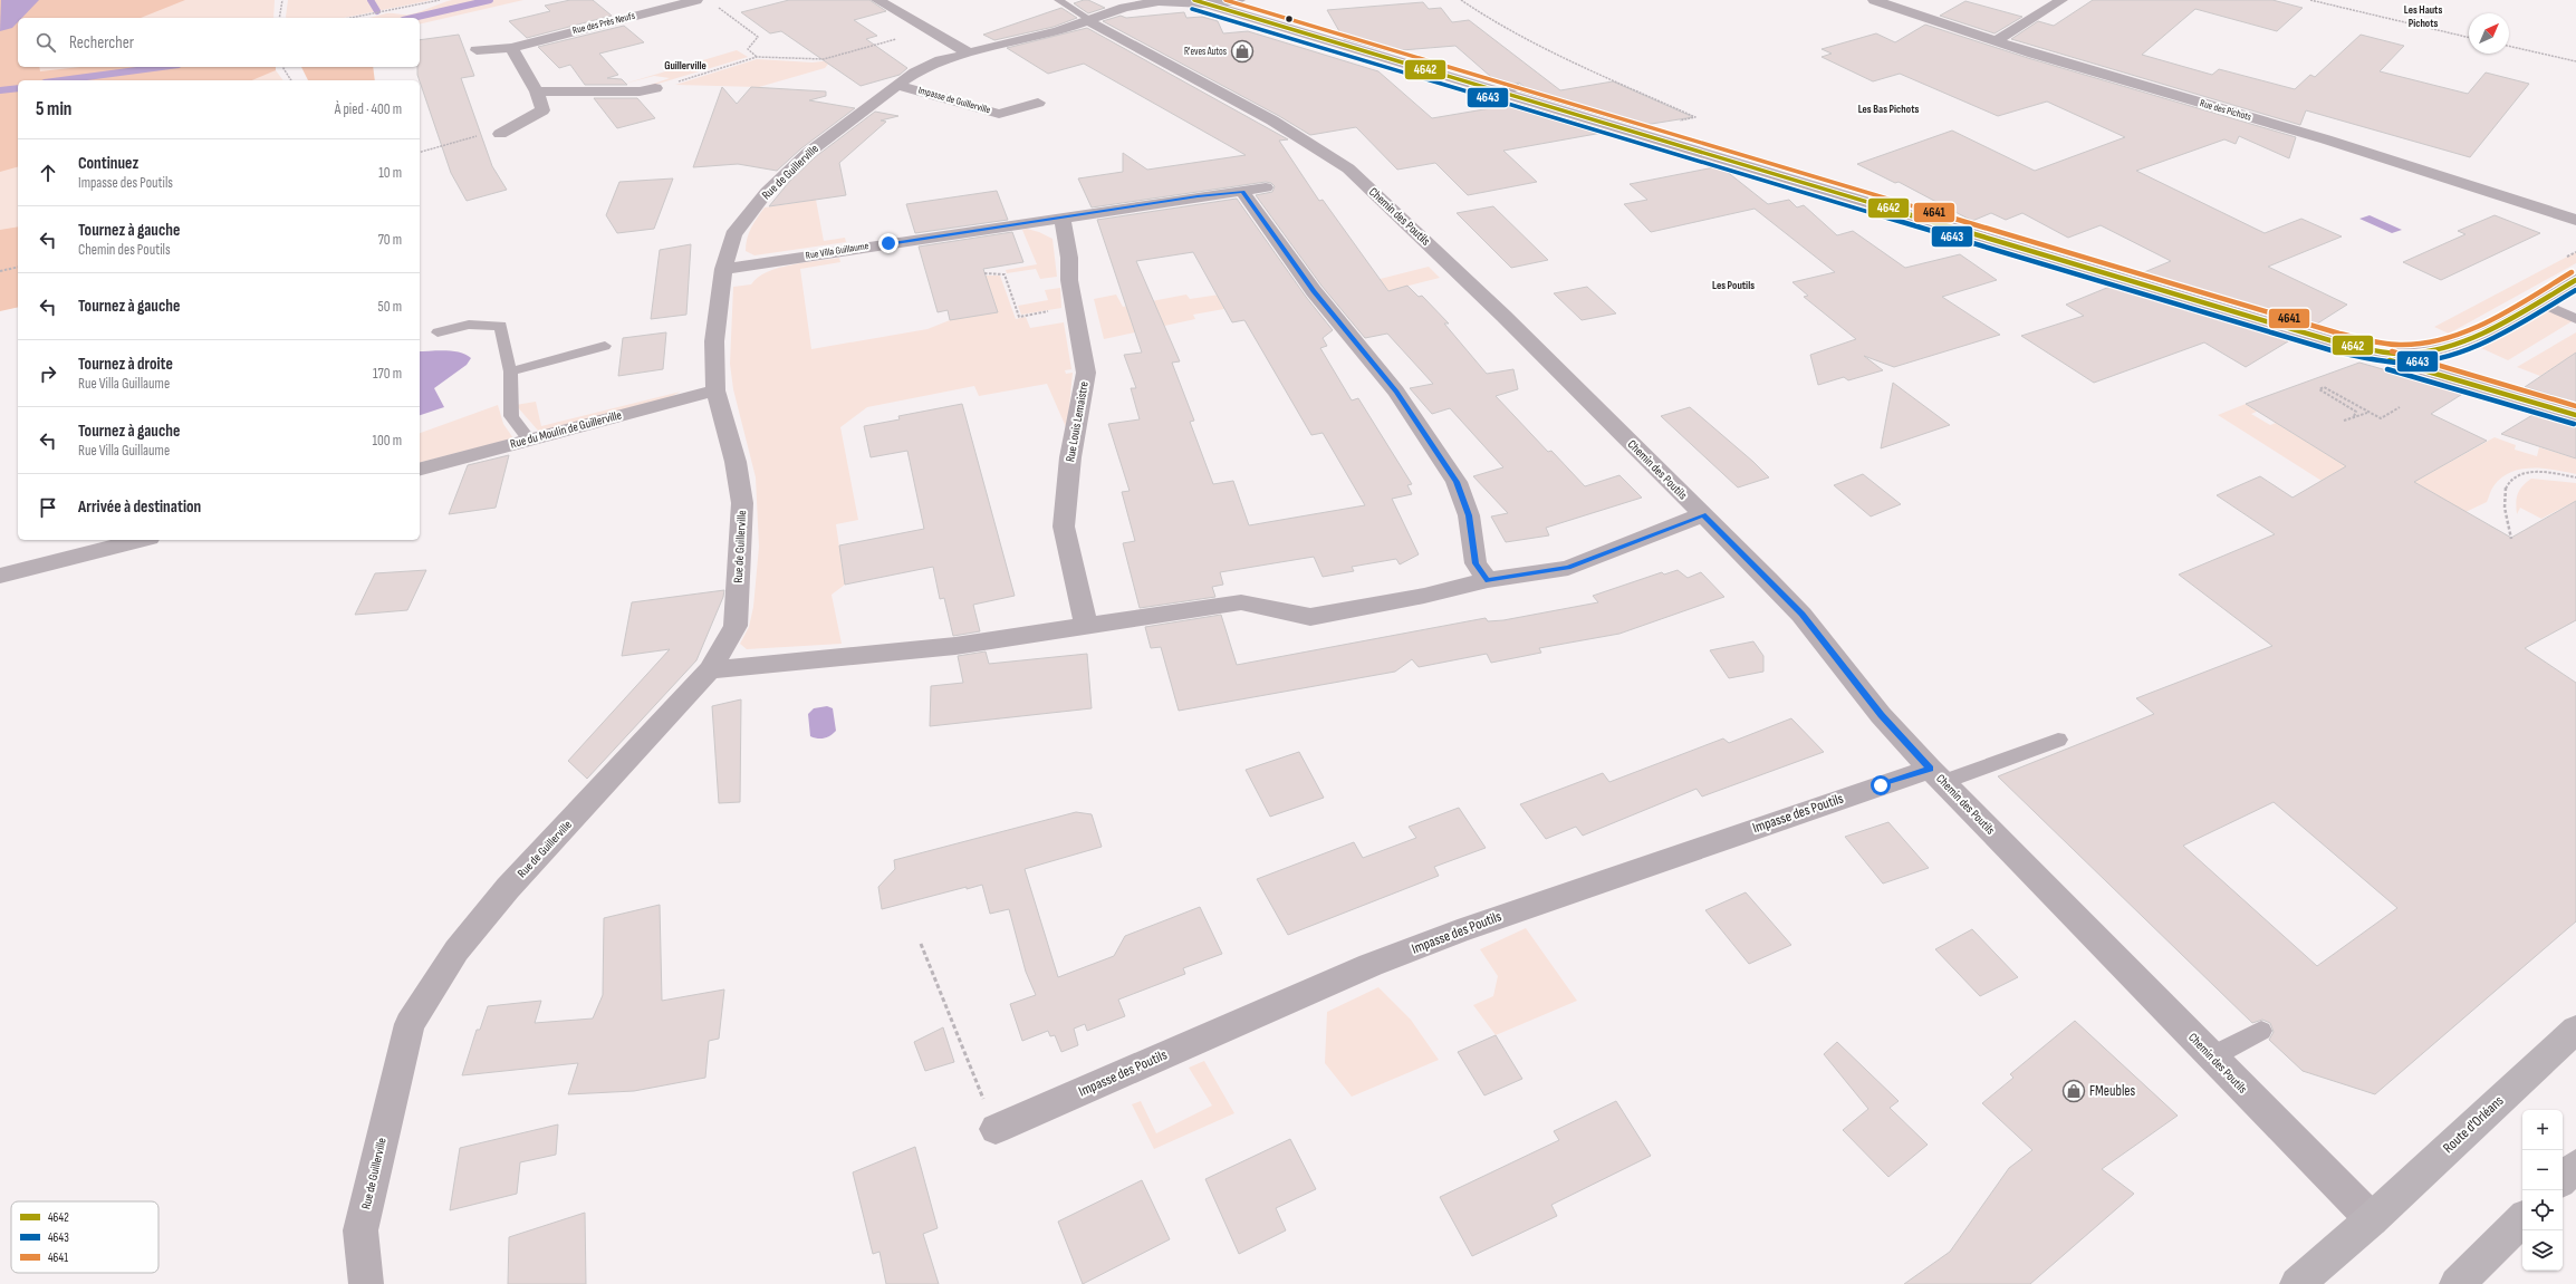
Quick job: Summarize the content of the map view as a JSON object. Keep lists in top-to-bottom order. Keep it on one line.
{"streets":{"main road":["Route d'Orléans"],"street":["Rue des Près Neufs","Impasse de Guillerville","Rue des Pichots","Rue de Guillerville","Chemin des Poutils","Rue Villa Guillaume","Rue Louis Lemaistre","Rue du Moulin de Guillerville","Impasse des Poutils"]},"crossings":[["Impasse de Guillerville","Rue de Guillerville"],["Rue de Guillerville","Chemin des Poutils"],["Rue de Guillerville","Rue Villa Guillaume"],["Rue de Guillerville","Rue du Moulin de Guillerville"],["Chemin des Poutils","Impasse des Poutils"],["Chemin des Poutils","Route d'Orléans"],["Rue Villa Guillaume","Rue Louis Lemaistre"]],"districts":["Les Hauts Pichots","Guillerville","Les Bas Pichots","Les Poutils"],"places":{"shop":["R'eves Autos","FMeubles"]},"lines":["transit line 4642","transit line 4641","transit line 4643"],"legend":["4642","4643","4641"],"north":"top right","page":{"search":"Rechercher","heading":["5 min","À pied · 400 m"],"list":[["Continuez","Impasse des Poutils","10 m"],["Tournez à gauche","Chemin des Poutils","70 m"],["Tournez à gauche","50 m"],["Tournez à droite","Rue Villa Guillaume","170 m"],["Tournez à gauche","Rue Villa Guillaume","100 m"],"Arrivée à destination"],"map_buttons":["+","−"]}}
